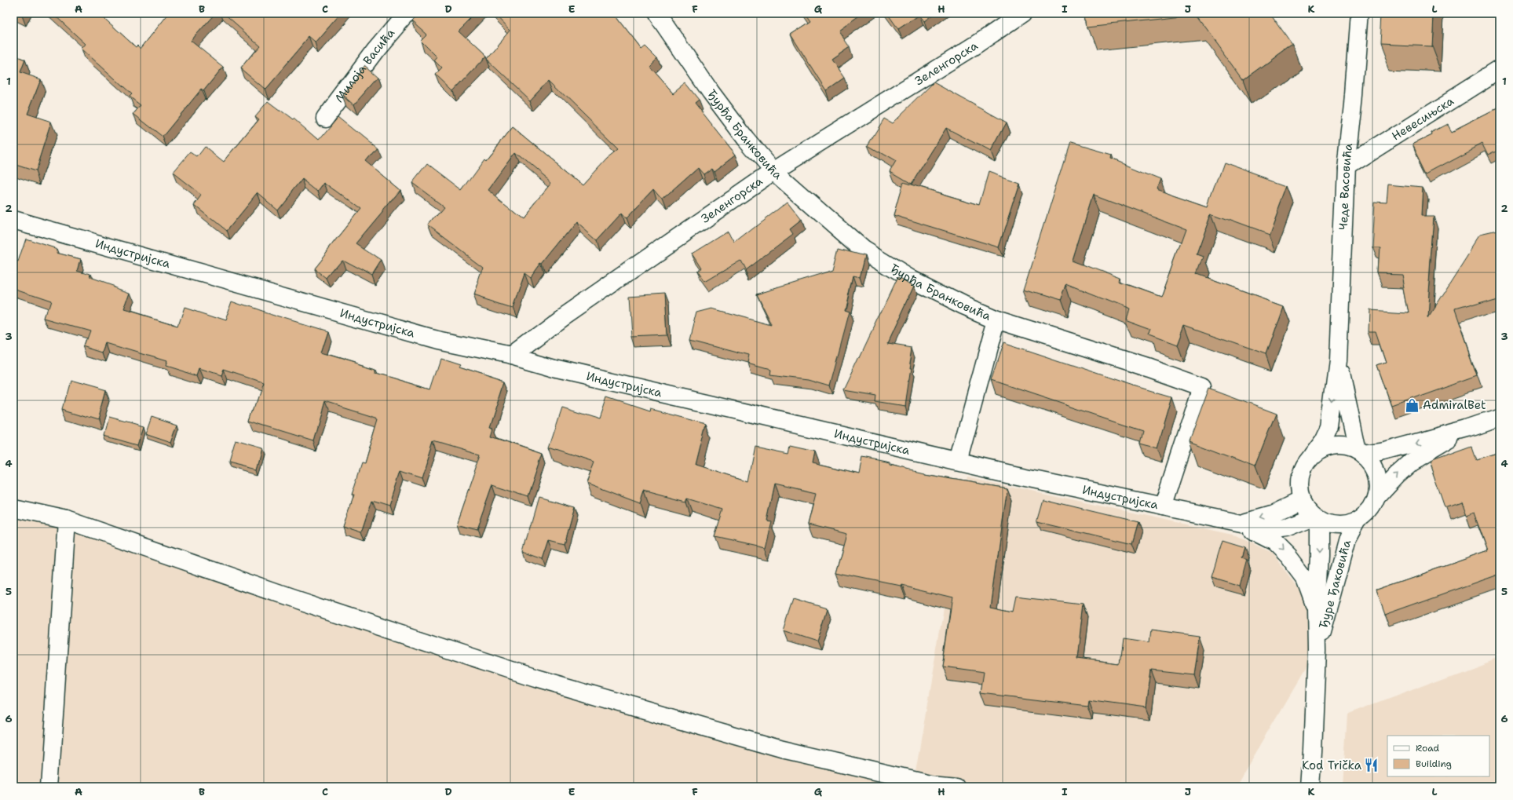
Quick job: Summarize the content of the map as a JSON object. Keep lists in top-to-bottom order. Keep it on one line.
{"streets":{"street":["Зеленгорска","Милоја Васића","Невесињска","Ђурђа Бранковића","Чеде Васовића","Индустријска","Ђуре Ђаковића"]},"crossings":[["Зеленгорска","Ђурђа Бранковића"],["Зеленгорска","Индустријска"],["Невесињска","Чеде Васовића"],["Ђурђа Бранковића","Индустријска"],["Чеде Васовића","Индустријска"],["Чеде Васовића","Ђуре Ђаковића"],["Индустријска","Ђуре Ђаковића"]],"places":{"shop":["AdmiralBet"],"restaurant":["Kod Trička"]},"legend":["Road","Building"],"grid":{"columns":["A","B","C","D","E","F","G","H","I","J","K","L"],"rows":["1","2","3","4","5","6"]}}
